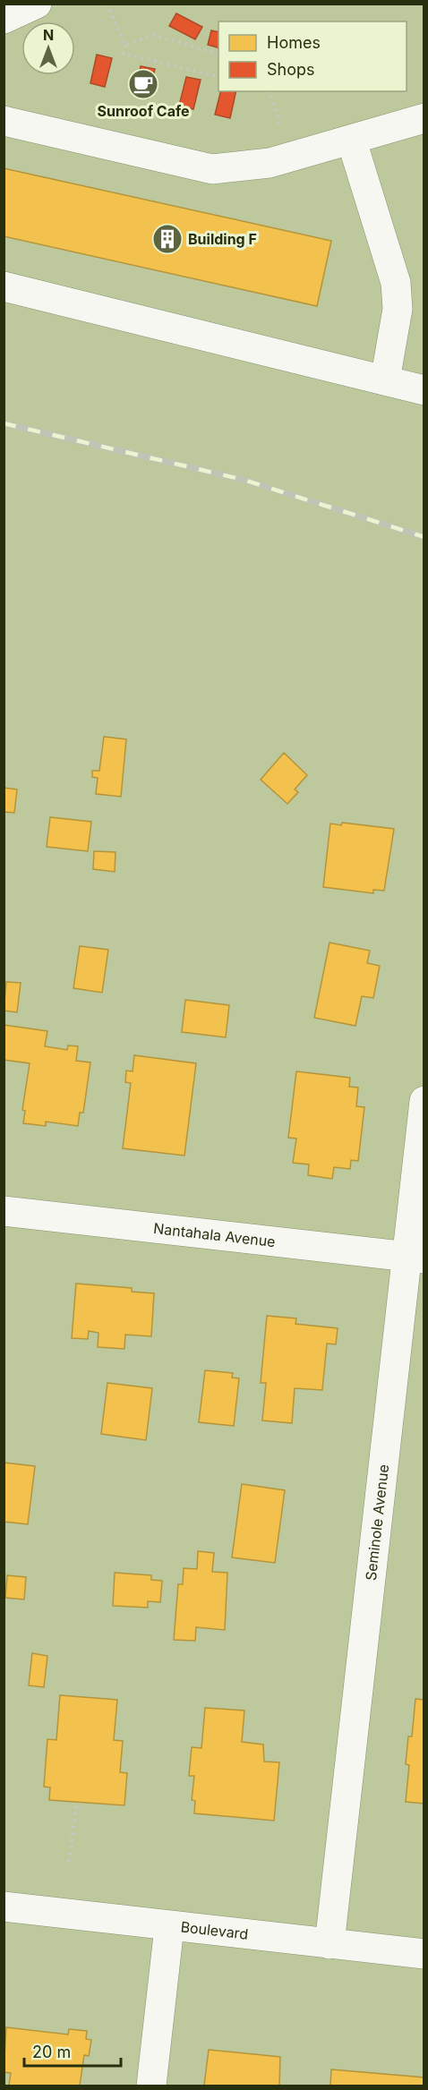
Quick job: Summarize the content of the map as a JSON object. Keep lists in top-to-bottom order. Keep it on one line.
{"streets":{"street":["Nantahala Avenue","Seminole Avenue","Boulevard"]},"crossings":[["Nantahala Avenue","Seminole Avenue"],["Seminole Avenue","Boulevard"]],"places":{"cafe":["Sunroof Cafe"],"building":["Building F"]},"legend":["Homes","Shops"],"scale_bar":"20 m","north":"top"}
